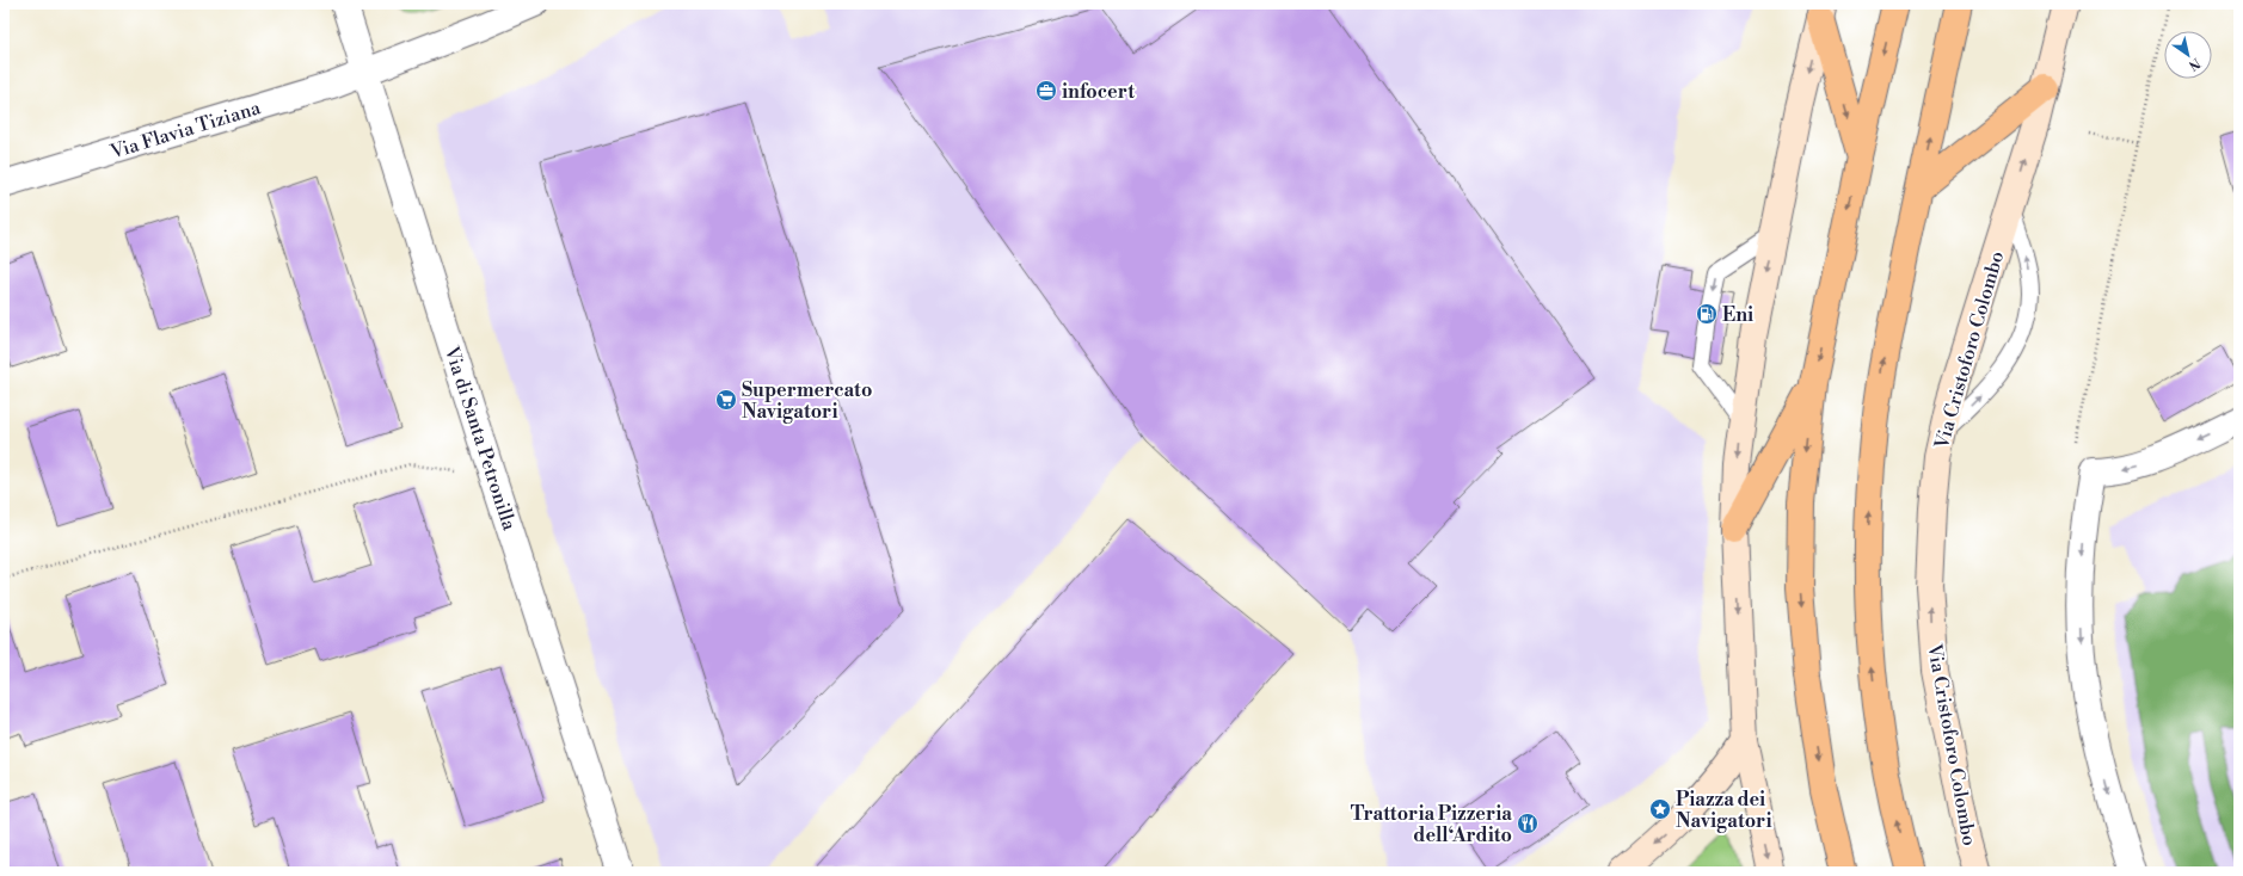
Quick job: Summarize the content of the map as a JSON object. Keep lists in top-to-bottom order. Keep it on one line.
{"streets":{"main road":["Via Cristoforo Colombo"],"street":["Via Flavia Tiziana","Via di Santa Petronilla"]},"crossings":[["Via Flavia Tiziana","Via di Santa Petronilla"]],"places":{"office":["infocert"],"fuel station":["Eni"],"supermarket":["Supermercato Navigatori"],"place":["Piazza dei Navigatori"],"restaurant":["Trattoria Pizzeria dell‘Ardito"]},"north":"bottom right"}
